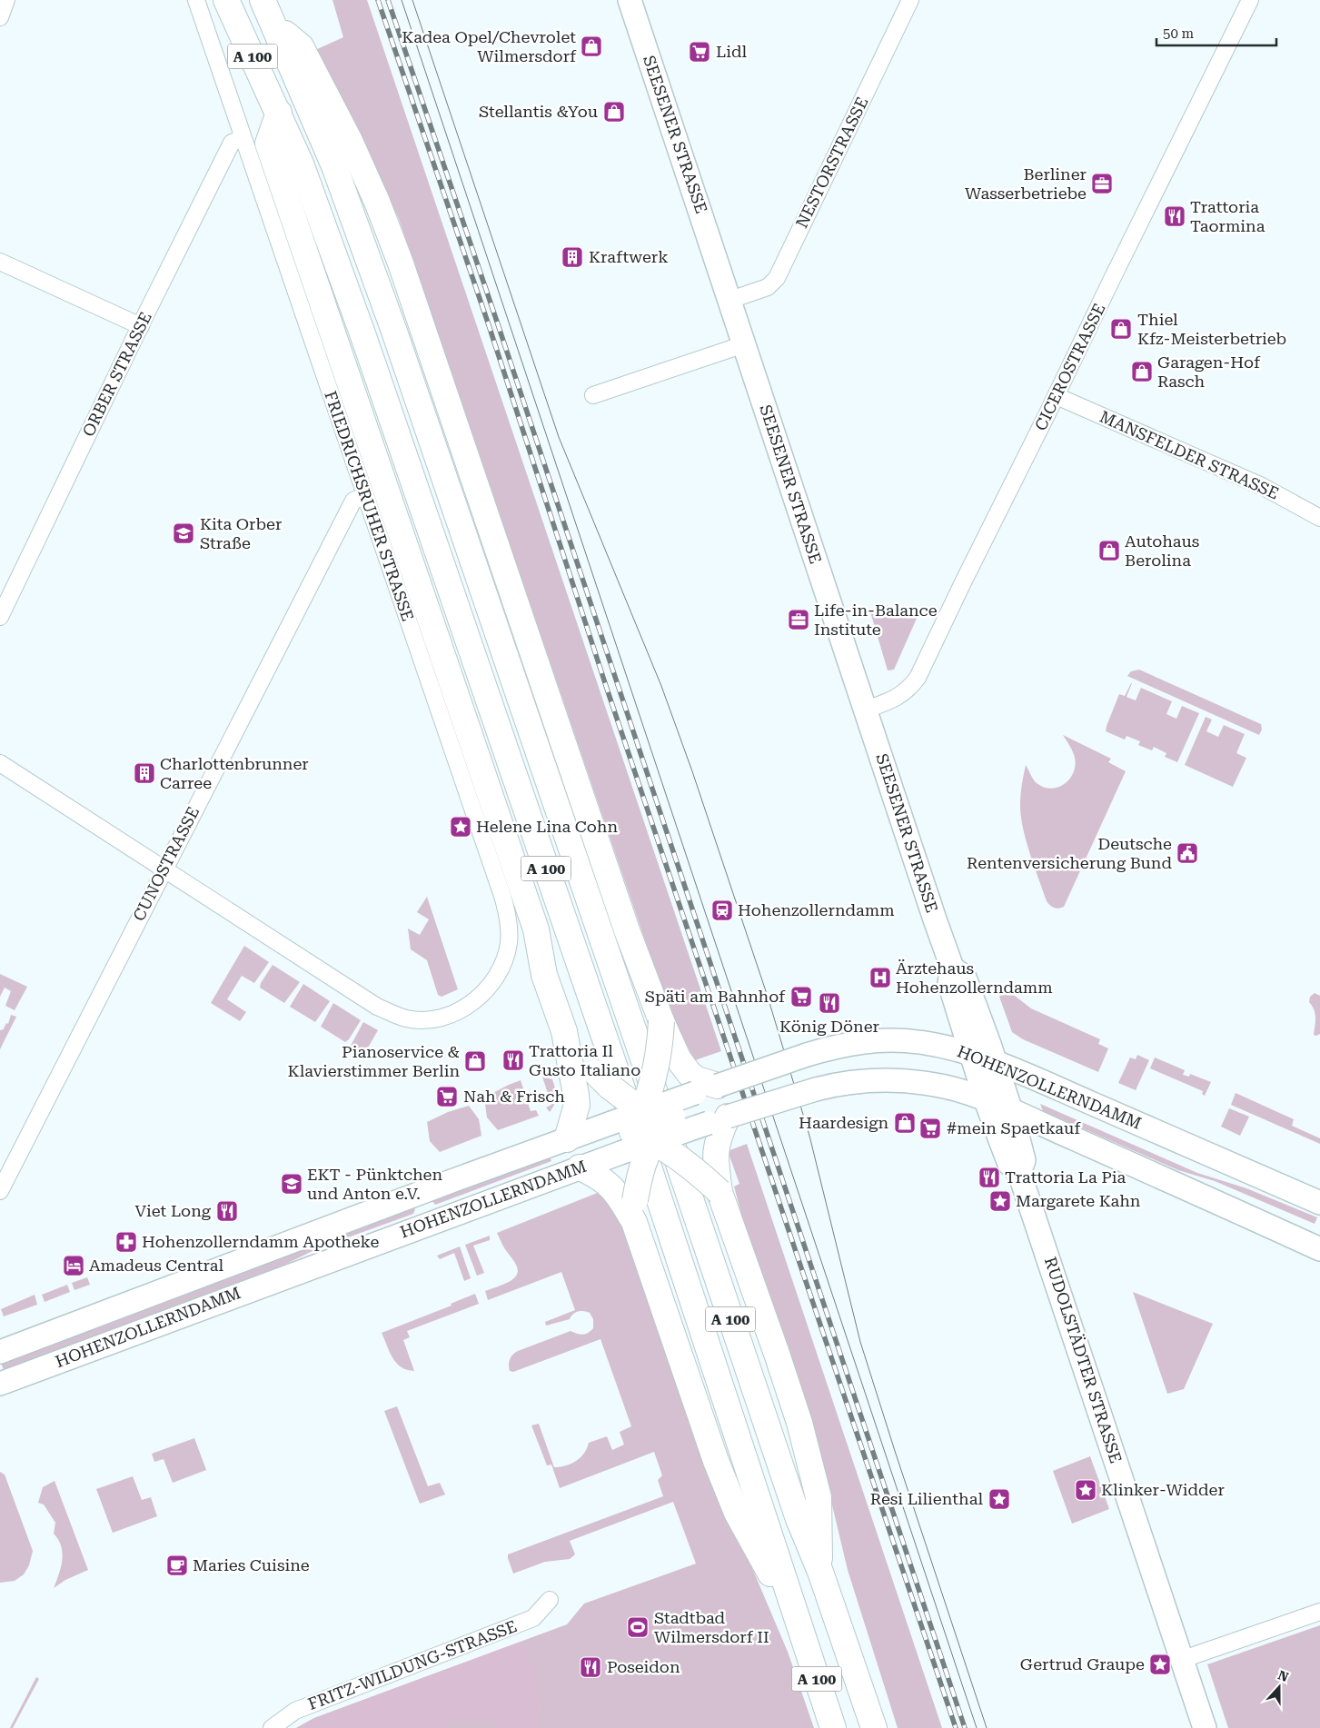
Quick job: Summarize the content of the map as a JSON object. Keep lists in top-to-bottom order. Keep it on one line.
{"streets":{"highway":["A 100"],"main road":["SEESENER STRASSE","HOHENZOLLERNDAMM","RUDOLSTÄDTER STRASSE"],"street":["NESTORSTRASSE","CICEROSTRASSE","ORBER STRASSE","MANSFELDER STRASSE","FRIEDRICHSRUHER STRASSE","CUNOSTRASSE","FRITZ-WILDUNG-STRASSE"]},"crossings":[["SEESENER STRASSE","NESTORSTRASSE"],["SEESENER STRASSE","CICEROSTRASSE"],["SEESENER STRASSE","HOHENZOLLERNDAMM"],["SEESENER STRASSE","RUDOLSTÄDTER STRASSE"],["CICEROSTRASSE","MANSFELDER STRASSE"],["ORBER STRASSE","FRIEDRICHSRUHER STRASSE"],["FRIEDRICHSRUHER STRASSE","CUNOSTRASSE"],["HOHENZOLLERNDAMM","RUDOLSTÄDTER STRASSE"]],"places":{"shop":["Kadea Opel/Chevrolet Wilmersdorf","Stellantis &You","Thiel Kfz-Meisterbetrieb","Garagen-Hof Rasch","Autohaus Berolina","Pianoservice & Klavierstimmer Berlin","Haardesign"],"supermarket":["Lidl","Späti am Bahnhof","Nah & Frisch","#mein Spaetkauf"],"office":["Berliner Wasserbetriebe","Life-in-Balance Institute"],"restaurant":["Trattoria Taormina","König Döner","Trattoria Il Gusto Italiano","Trattoria La Pia","Viet Long","Poseidon"],"building":["Kraftwerk","Charlottenbrunner Carree"],"school or university":["Kita Orber Straße","EKT - Pünktchen und Anton e.V."],"place":["Helene Lina Cohn","Margarete Kahn","Klinker-Widder","Resi Lilienthal","Gertrud Graupe"],"public building":["Deutsche Rentenversicherung Bund"],"station":["Hohenzollerndamm"],"hospital":["Ärztehaus Hohenzollerndamm"],"pharmacy":["Hohenzollerndamm Apotheke"],"hotel":["Amadeus Central"],"cafe":["Maries Cuisine"],"sports":["Stadtbad Wilmersdorf II"]},"scale_bar":"50 m","north":"top"}
